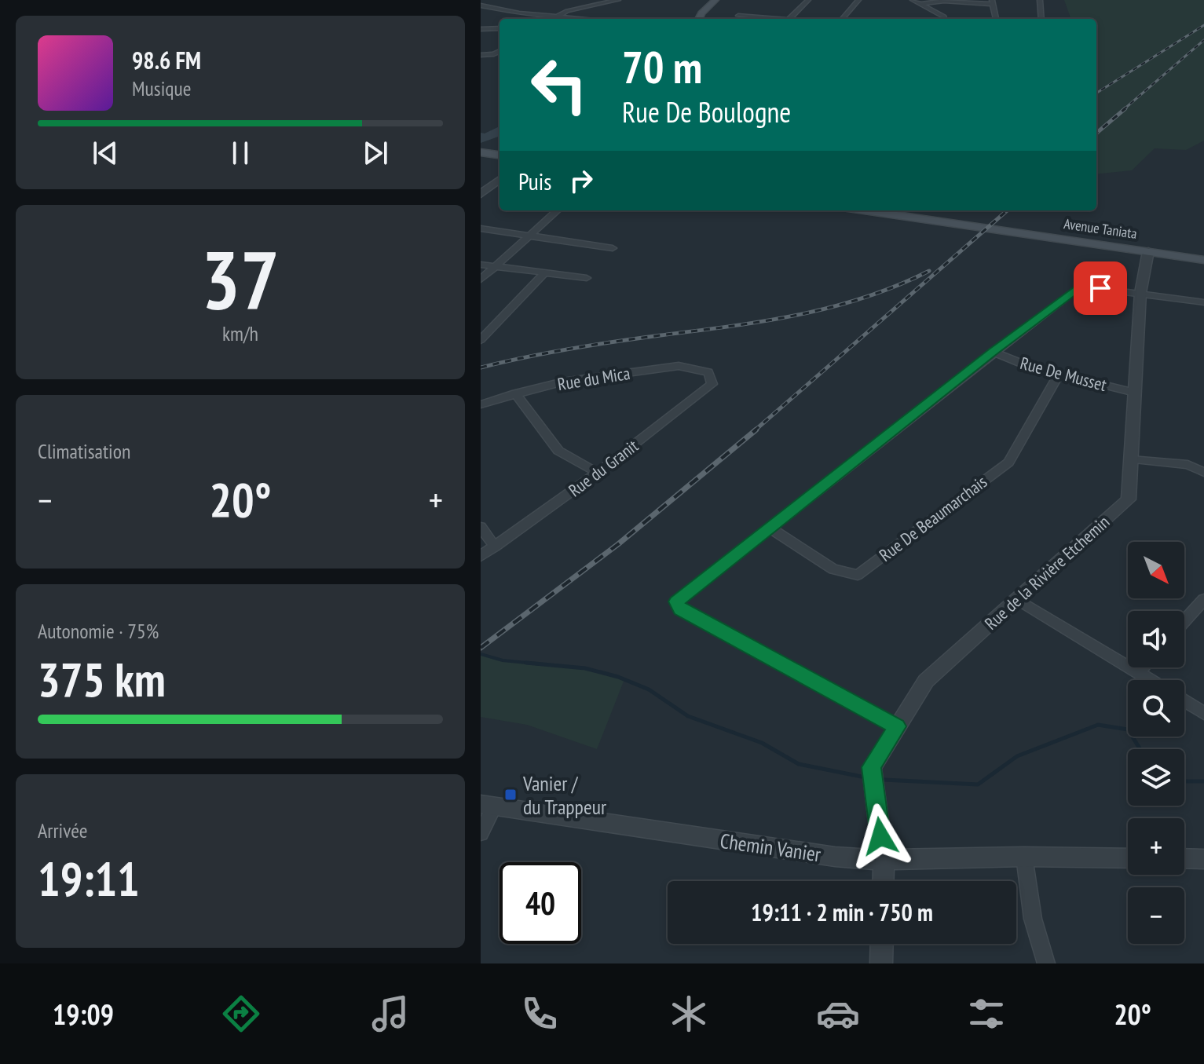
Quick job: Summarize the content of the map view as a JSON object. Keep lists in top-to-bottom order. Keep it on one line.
{"streets":{"main road":["Avenue Taniata"],"street":["Rue De Musset","Rue du Mica","Rue du Granit","Rue De Beaumarchais","Rue de la Rivière Etchemin","Chemin Vanier"]},"crossings":[["Avenue Taniata","Rue de la Rivière Etchemin"],["Rue De Musset","Rue De Beaumarchais"],["Rue De Musset","Rue de la Rivière Etchemin"],["Rue du Mica","Rue du Granit"],["Rue de la Rivière Etchemin","Chemin Vanier"]],"places":{"transit":["Vanier / du Trappeur"]},"north":"bottom right","page":{"turn":["70 m","Rue De Boulogne"],"song":["98.6 FM","Musique"],"then":"Puis","tile":[["37","km/h"],"Climatisation",["Autonomie · 75%","375 km"],["Arrivée","19:11"]],"heat":["−","20°","+"],"map_buttons":["+","−"],"limit":"40","trip":"19:11 · 2 min · 750 m","tabs":["19:09","20°"]}}
